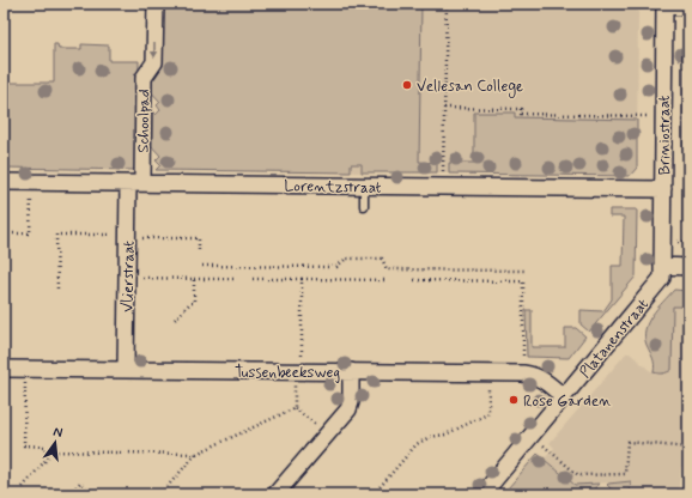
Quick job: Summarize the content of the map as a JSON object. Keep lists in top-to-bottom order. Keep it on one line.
{"streets":{"street":["Schoolpad","Briniostraat","Lorentzstraat","Vlierstraat","Platanenstraat","Tussenbeeksweg"]},"crossings":[["Schoolpad","Lorentzstraat"],["Schoolpad","Vlierstraat"],["Briniostraat","Lorentzstraat"],["Briniostraat","Platanenstraat"],["Lorentzstraat","Vlierstraat"],["Vlierstraat","Tussenbeeksweg"],["Platanenstraat","Tussenbeeksweg"]],"one_way":["Schoolpad"],"places":["Vellesan College","Rose Garden"],"north":"top"}
